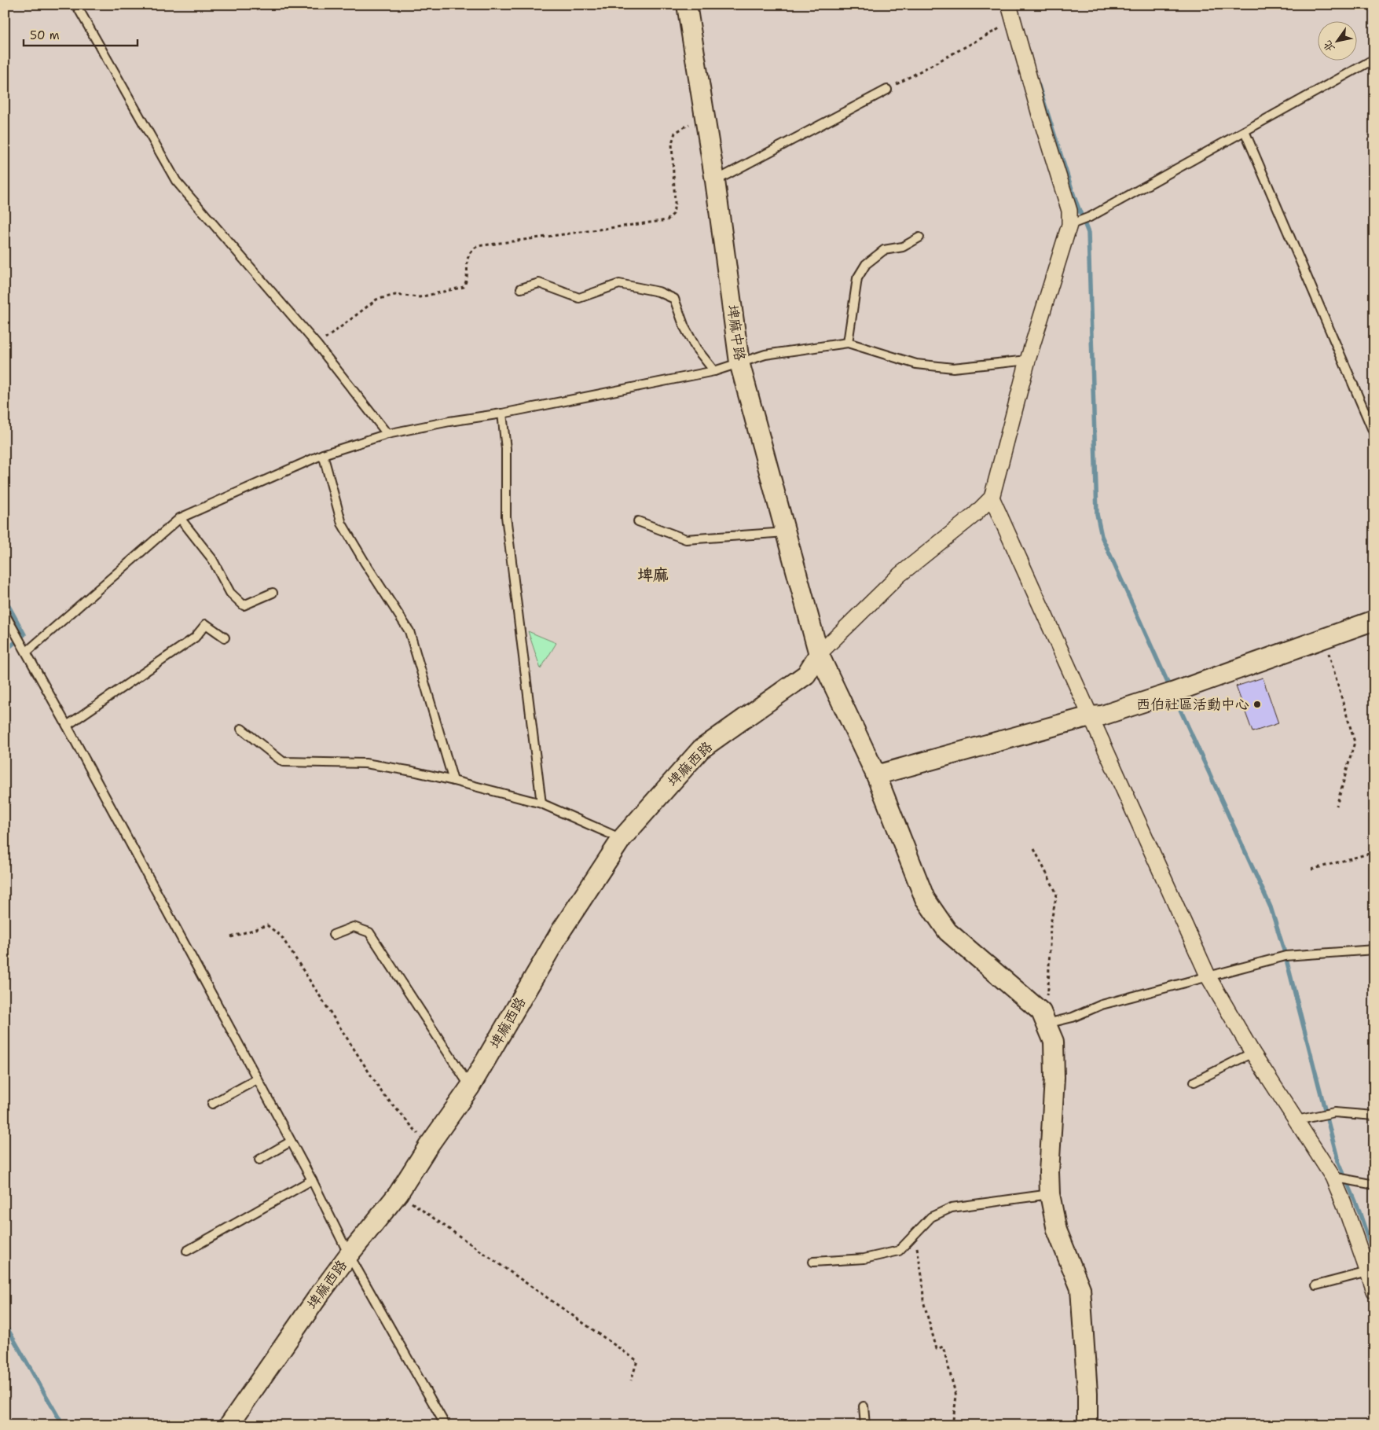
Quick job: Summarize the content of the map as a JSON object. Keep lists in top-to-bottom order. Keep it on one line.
{"streets":{"street":["埤麻中路","埤麻西路"]},"crossings":[["埤麻中路","埤麻西路"]],"districts":["埤麻"],"places":["西伯社區活動中心"],"scale_bar":"50 m","north":"bottom left"}
